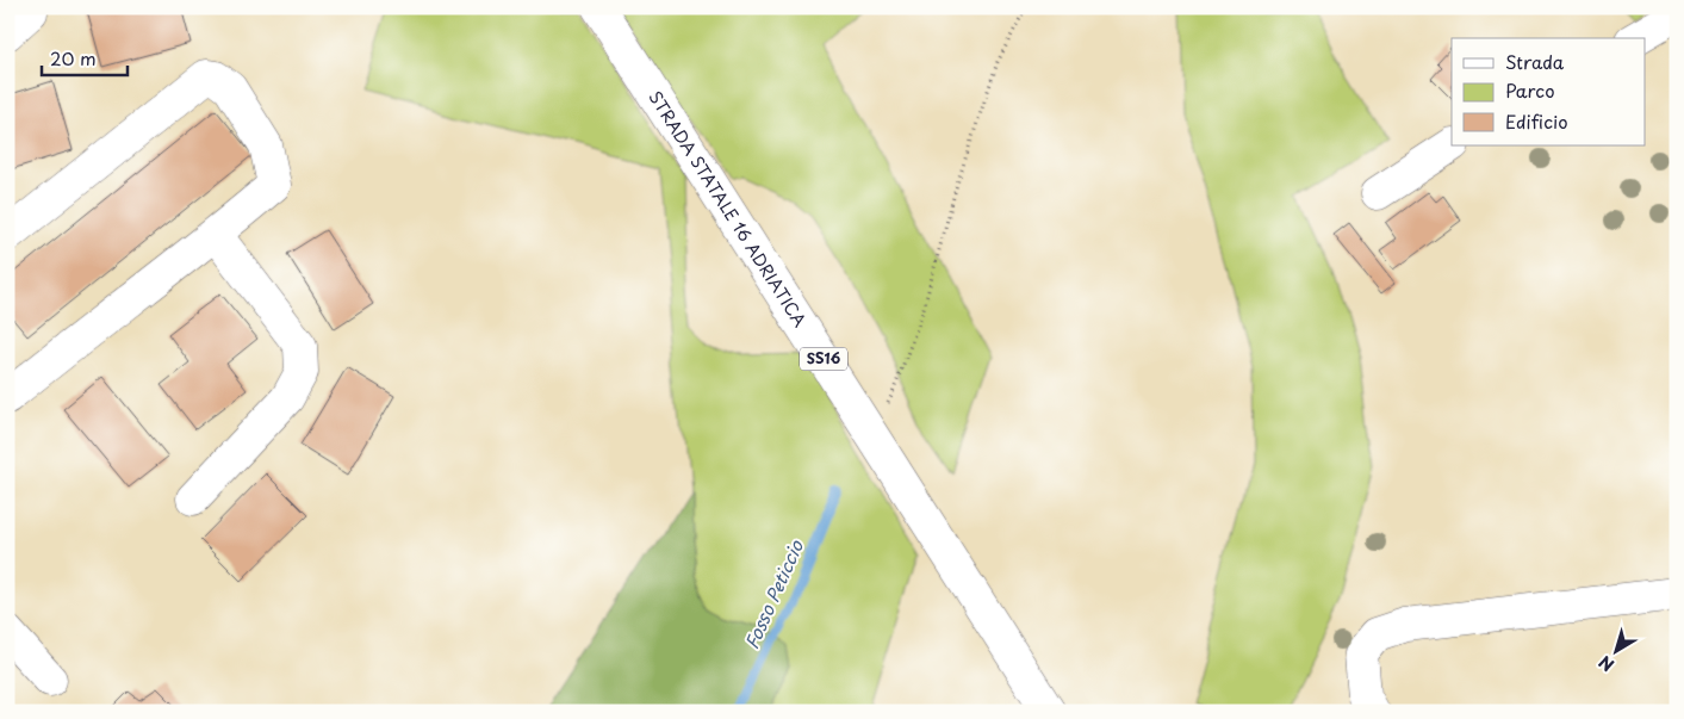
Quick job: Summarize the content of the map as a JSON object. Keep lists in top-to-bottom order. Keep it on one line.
{"streets":{"main road":["STRADA STATALE 16 ADRIATICA","SS16"]},"water":["Fosso Peticcio"],"legend":["Strada","Parco","Edificio"],"scale_bar":"20 m","north":"bottom left"}
